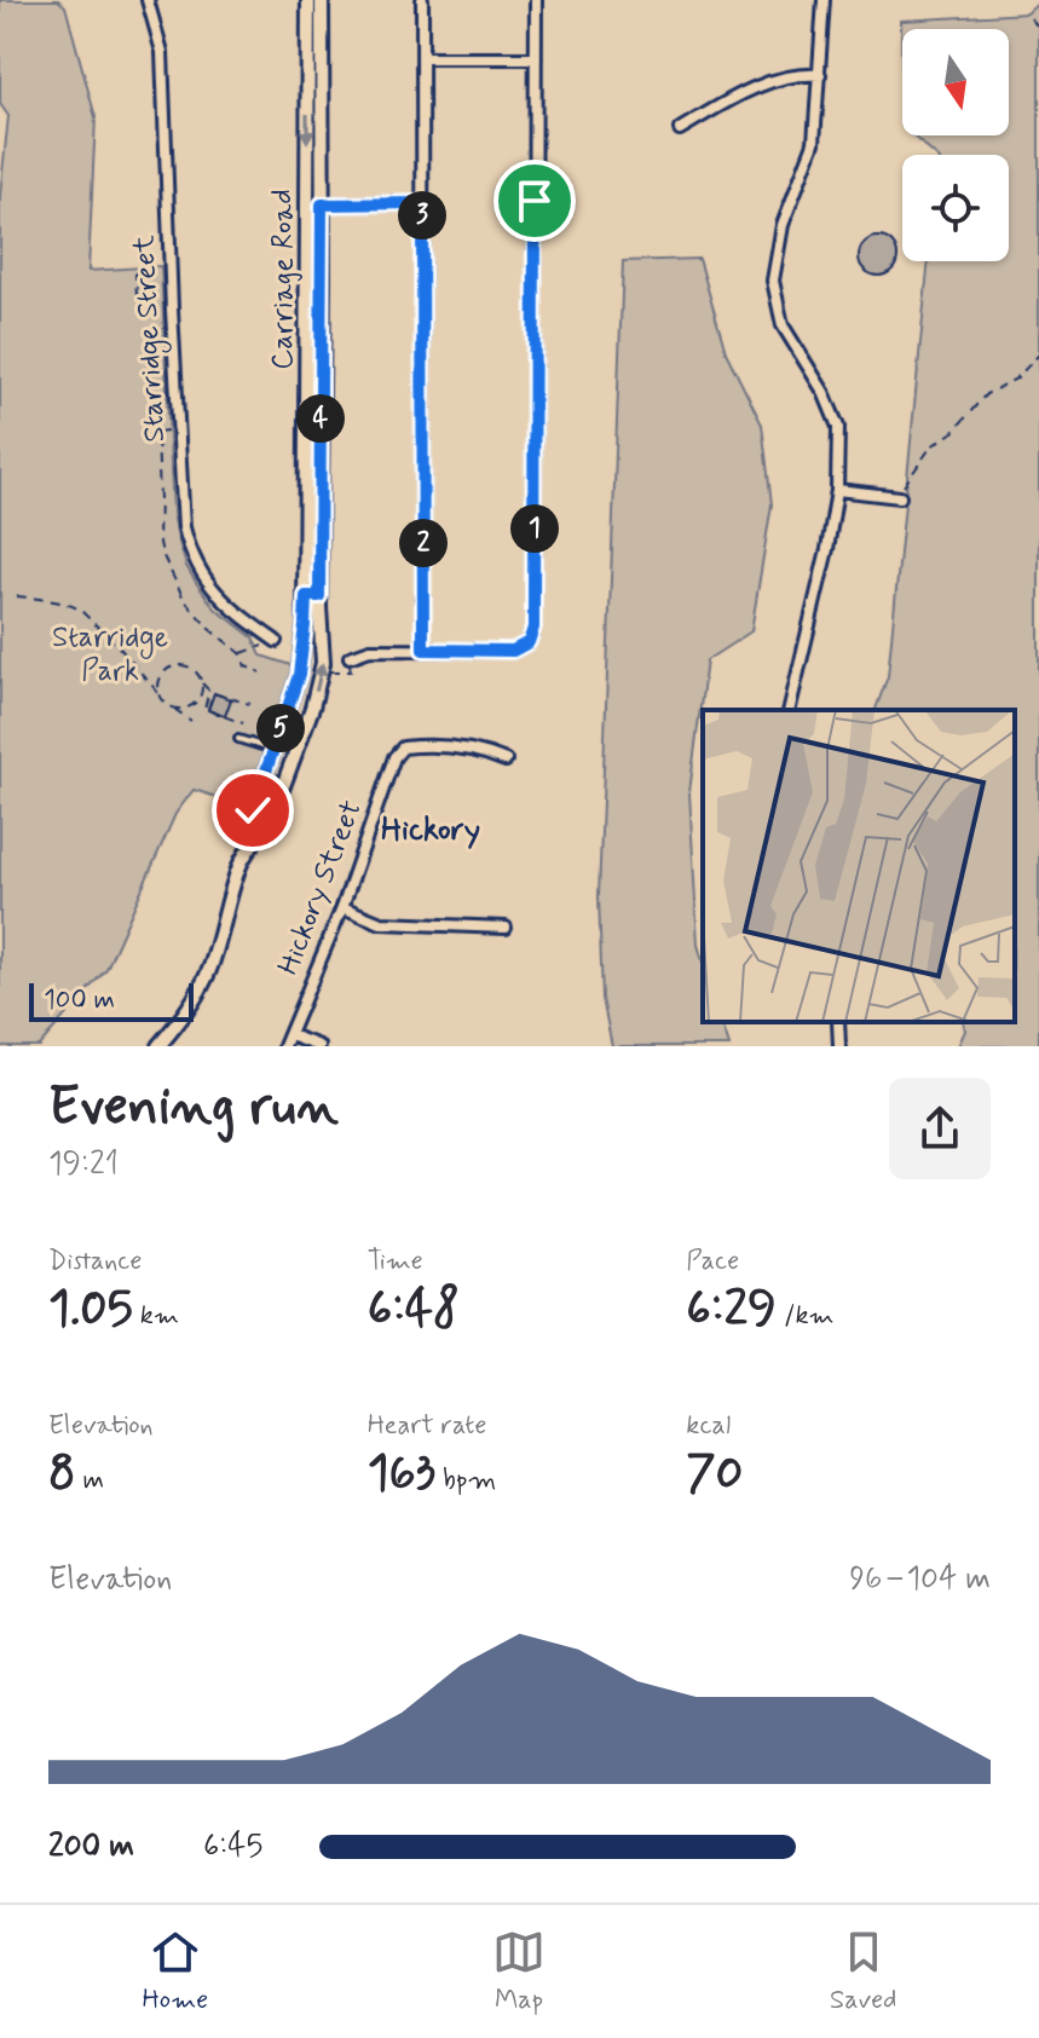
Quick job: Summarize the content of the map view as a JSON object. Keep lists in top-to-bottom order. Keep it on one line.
{"streets":{"street":["Carriage Road","Starridge Street","Hickory Street"]},"districts":["Hickory"],"parks":["Starridge Park"],"scale_bar":"100 m","north":"bottom","page":{"pins":["3","4","1","2","5"],"scale":"100 m","heading":["Evening run","19:21"],"stats":[["Distance","1.05 km"],["Time","6:48"],["Pace","6:29 /km"],["Elevation","8 m"],["Heart rate","163 bpm"],["kcal","70"]],"chart":["Elevation","96–104 m"],"list":[{"name":"200 m","note":"6:45"}],"tabs":["Home","Map","Saved"]}}
